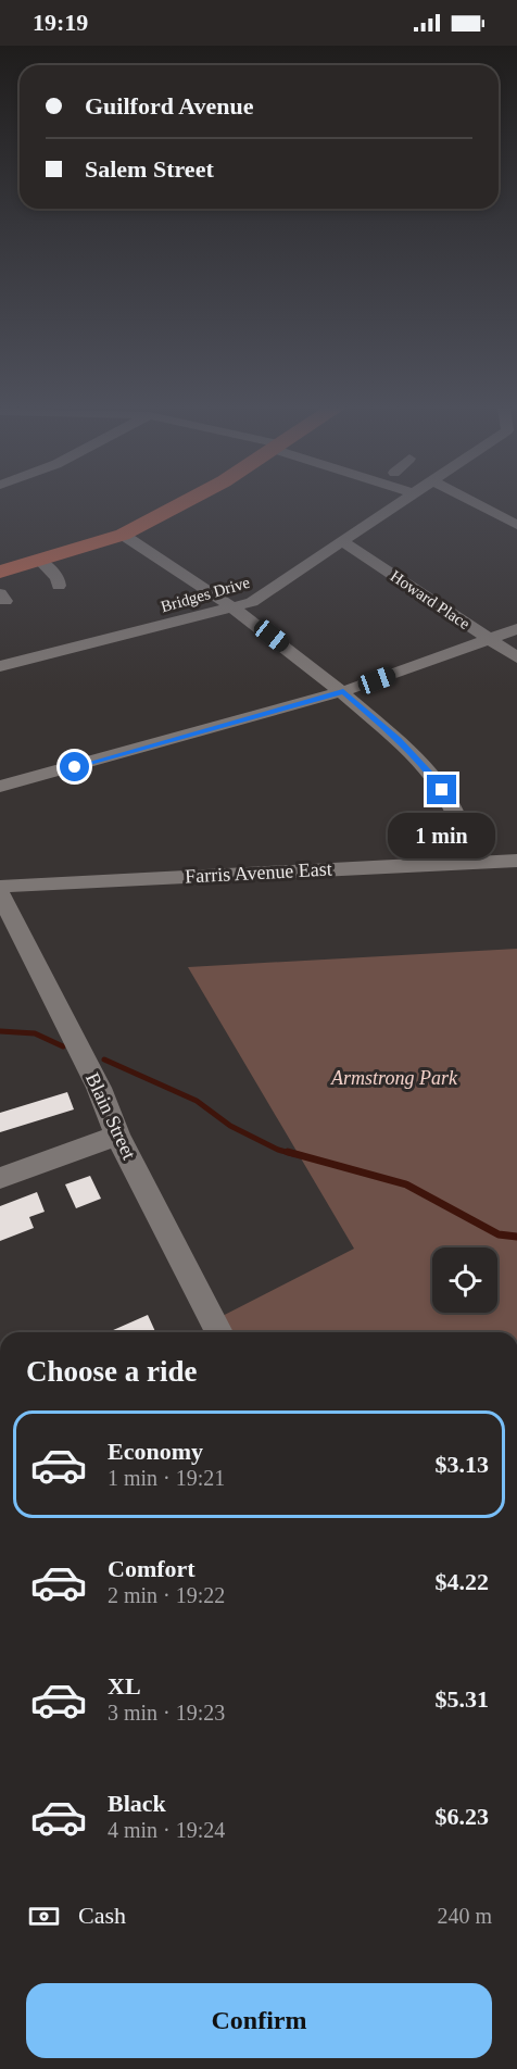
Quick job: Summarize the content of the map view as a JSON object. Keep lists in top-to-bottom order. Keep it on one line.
{"streets":{"street":["Bridges Drive","Howard Place","Farris Avenue East","Blain Street"]},"crossings":[["Bridges Drive","Howard Place"]],"parks":["Armstrong Park"],"page":{"status":"19:19","banner":["Guilford Avenue","Salem Street"],"bubble":"1 min","heading":"Choose a ride","list":[{"name":"Economy","note":"1 min · 19:21","value":"$3.13"},{"name":"Comfort","note":"2 min · 19:22","value":"$4.22"},{"name":"XL","note":"3 min · 19:23","value":"$5.31"},{"name":"Black","note":"4 min · 19:24","value":"$6.23"}],"pay":["Cash","240 m"],"buttons":"Confirm"}}
